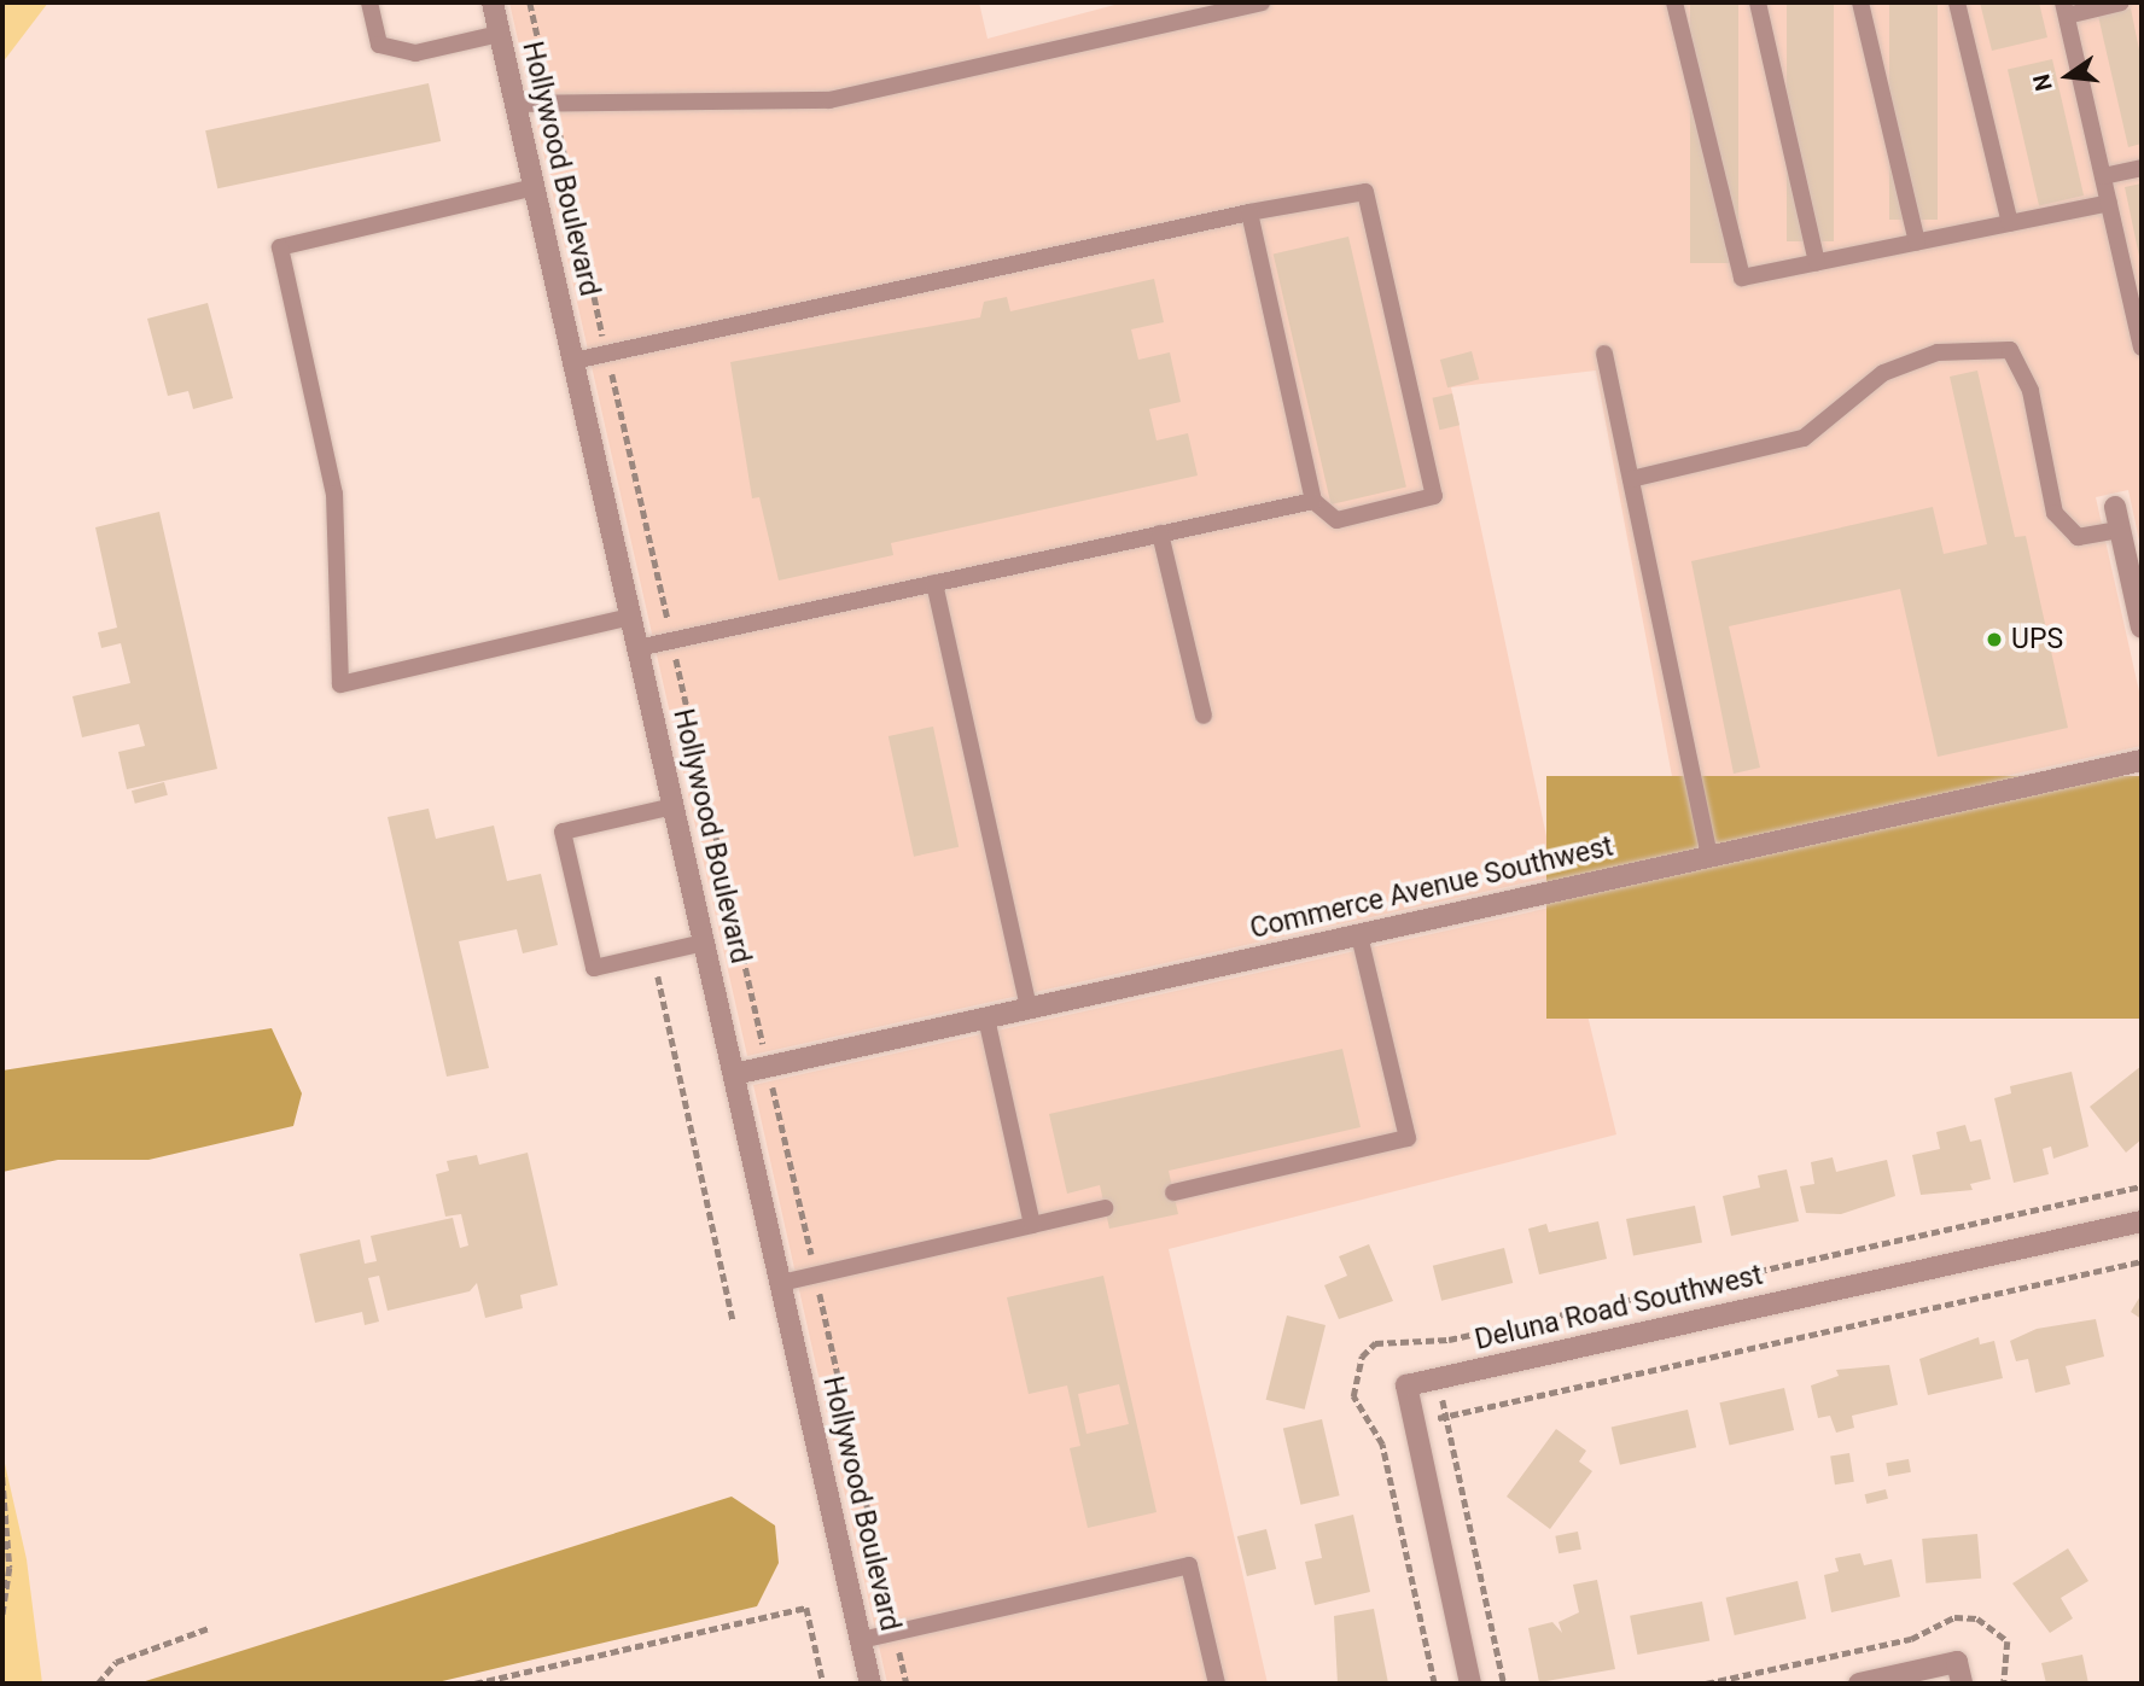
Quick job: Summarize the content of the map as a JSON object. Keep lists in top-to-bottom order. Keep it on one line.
{"streets":{"street":["Hollywood Boulevard","Commerce Avenue Southwest","Deluna Road Southwest"]},"crossings":[["Hollywood Boulevard","Commerce Avenue Southwest"]],"places":["UPS"],"north":"left"}
